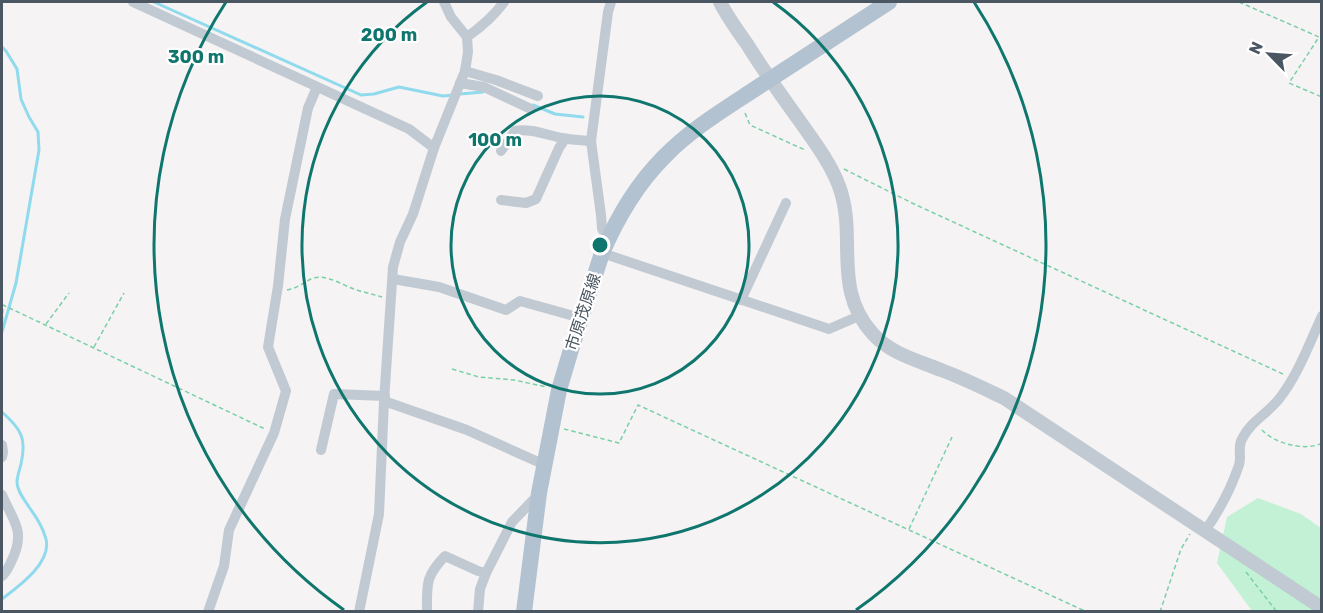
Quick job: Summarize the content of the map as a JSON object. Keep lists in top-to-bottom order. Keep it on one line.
{"streets":{"main road":["市原茂原線"]},"north":"top left","rings":["200 m","300 m","100 m"]}
